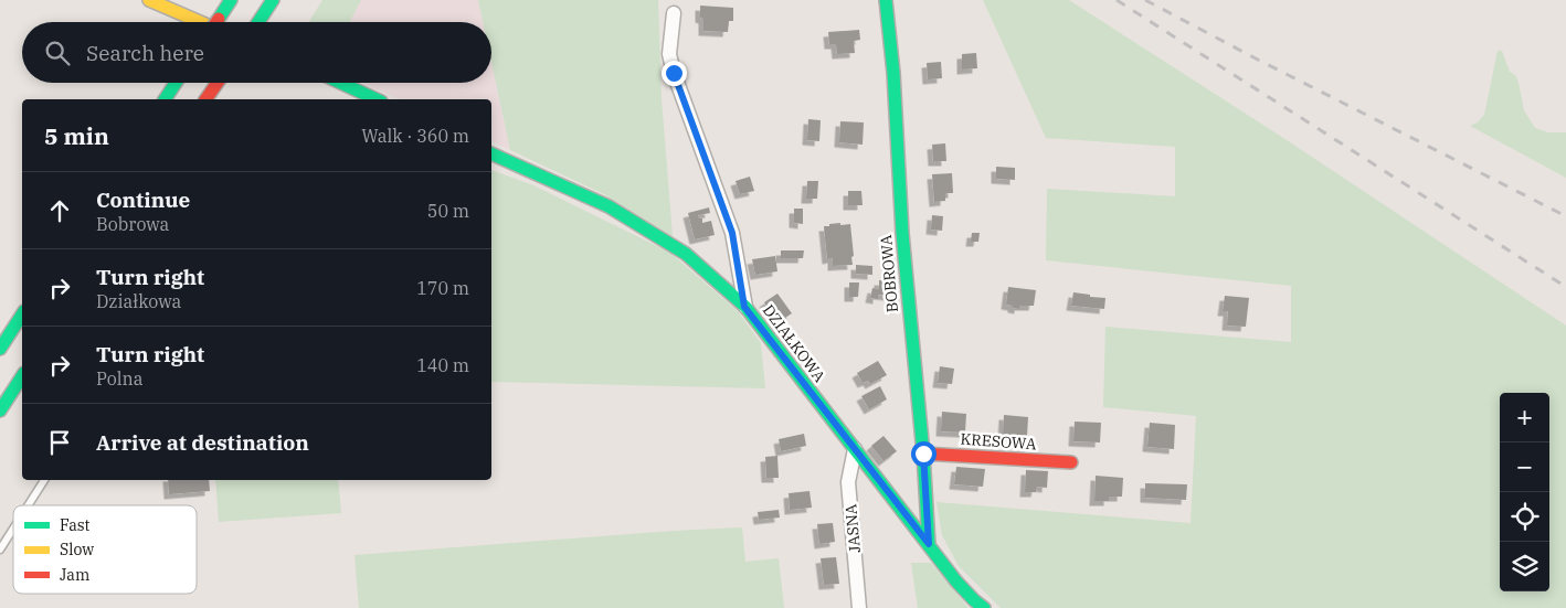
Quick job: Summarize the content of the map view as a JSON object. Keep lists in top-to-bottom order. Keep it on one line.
{"streets":{"main road":["BOBROWA","DZIAŁKOWA","KRESOWA"],"street":["JASNA"]},"crossings":[["BOBROWA","DZIAŁKOWA"],["BOBROWA","KRESOWA"],["DZIAŁKOWA","JASNA"]],"legend":["Fast","Slow","Jam"],"page":{"search":"Search here","heading":["5 min","Walk · 360 m"],"list":[["Continue","Bobrowa","50 m"],["Turn right","Działkowa","170 m"],["Turn right","Polna","140 m"],"Arrive at destination"],"map_buttons":["+","−"]}}
